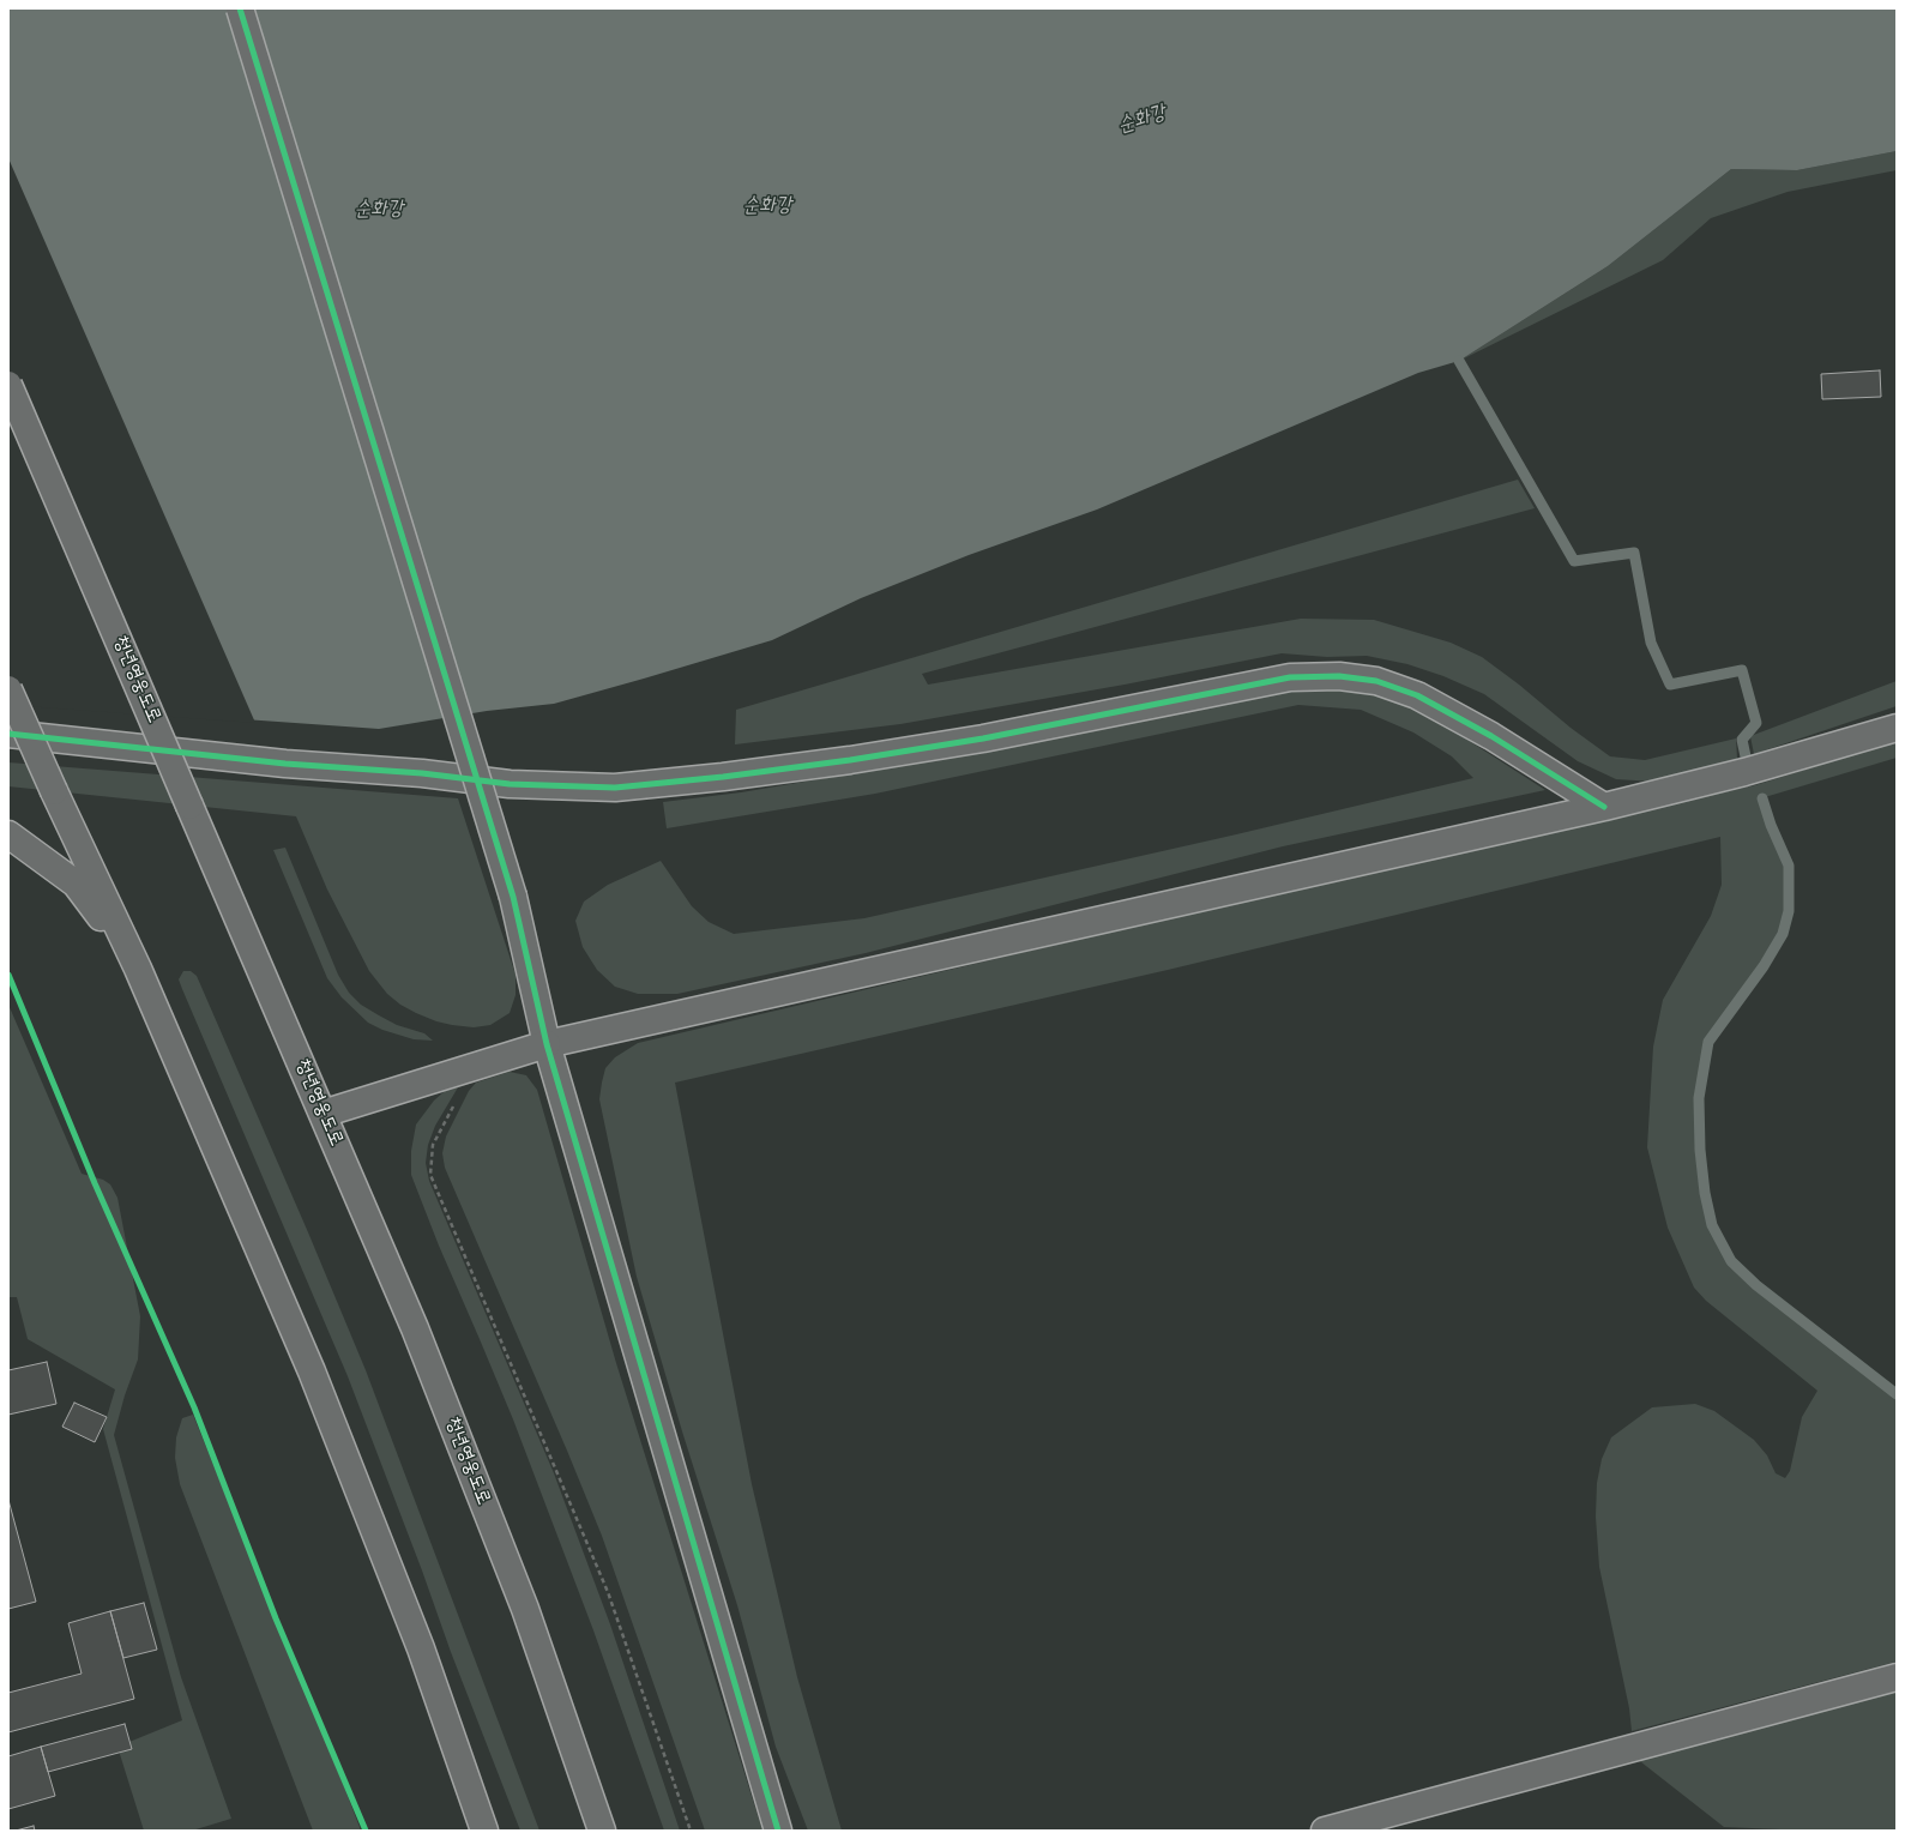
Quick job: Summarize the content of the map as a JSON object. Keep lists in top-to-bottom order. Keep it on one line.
{"streets":{"main road":["청년영웅도로"]},"water":["순화강"]}
